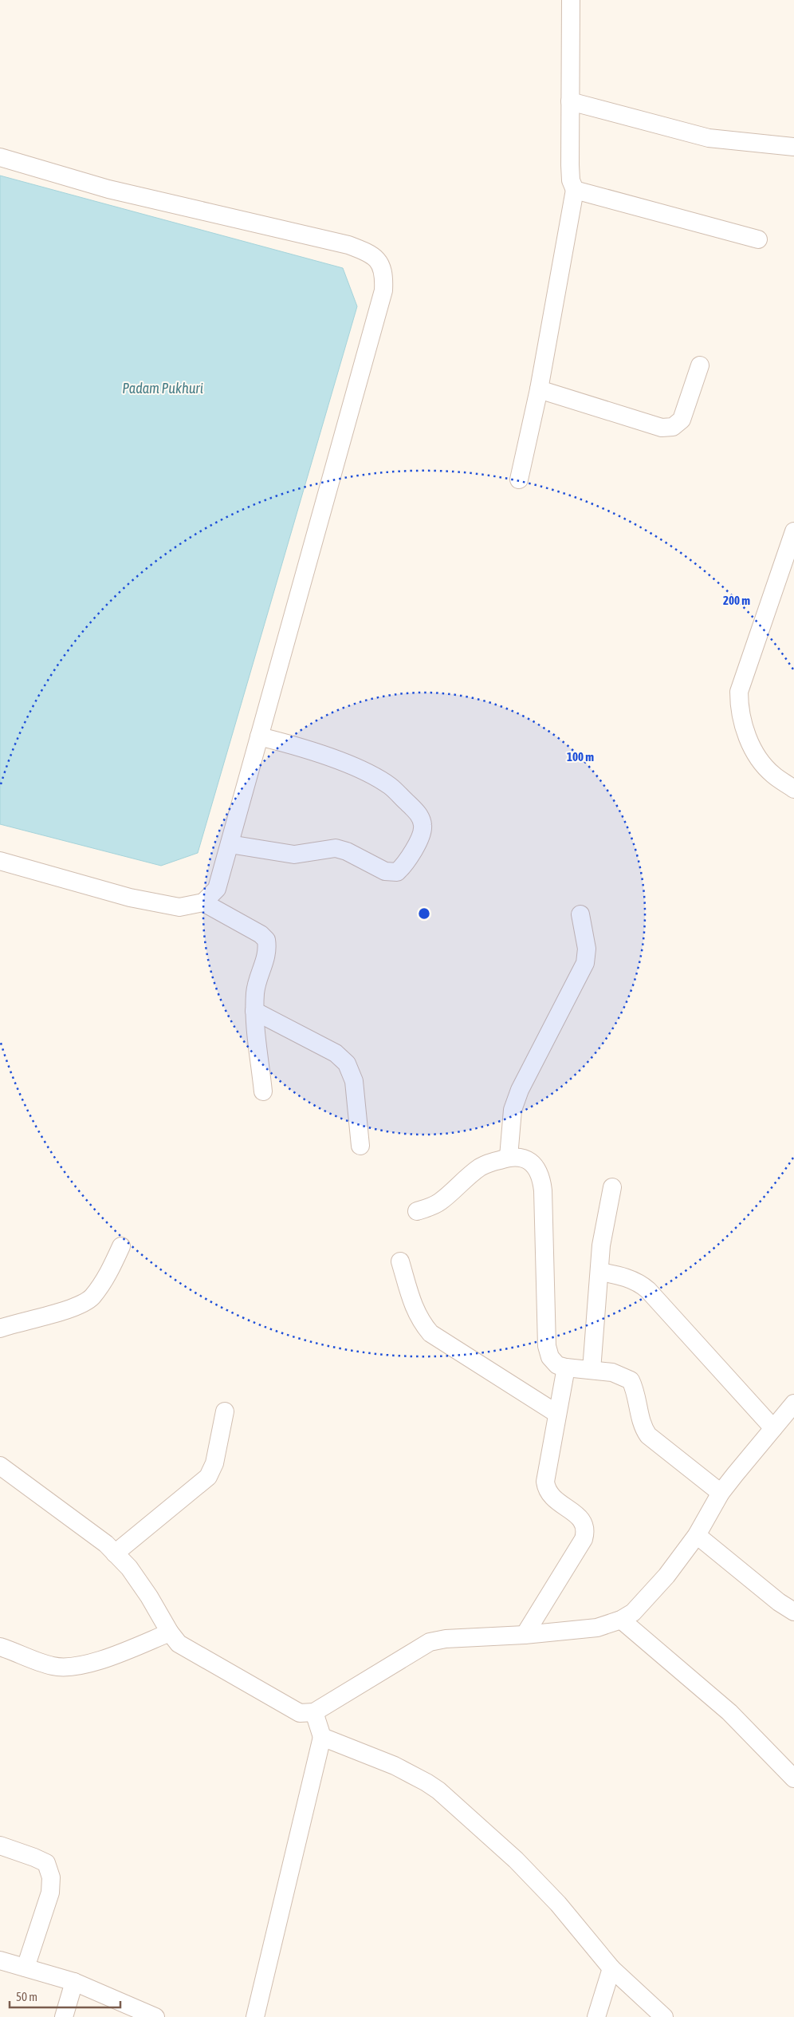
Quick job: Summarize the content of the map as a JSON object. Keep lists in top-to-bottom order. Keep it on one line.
{"water":["Padam Pukhuri"],"scale_bar":"50 m","rings":["200 m","100 m"]}
